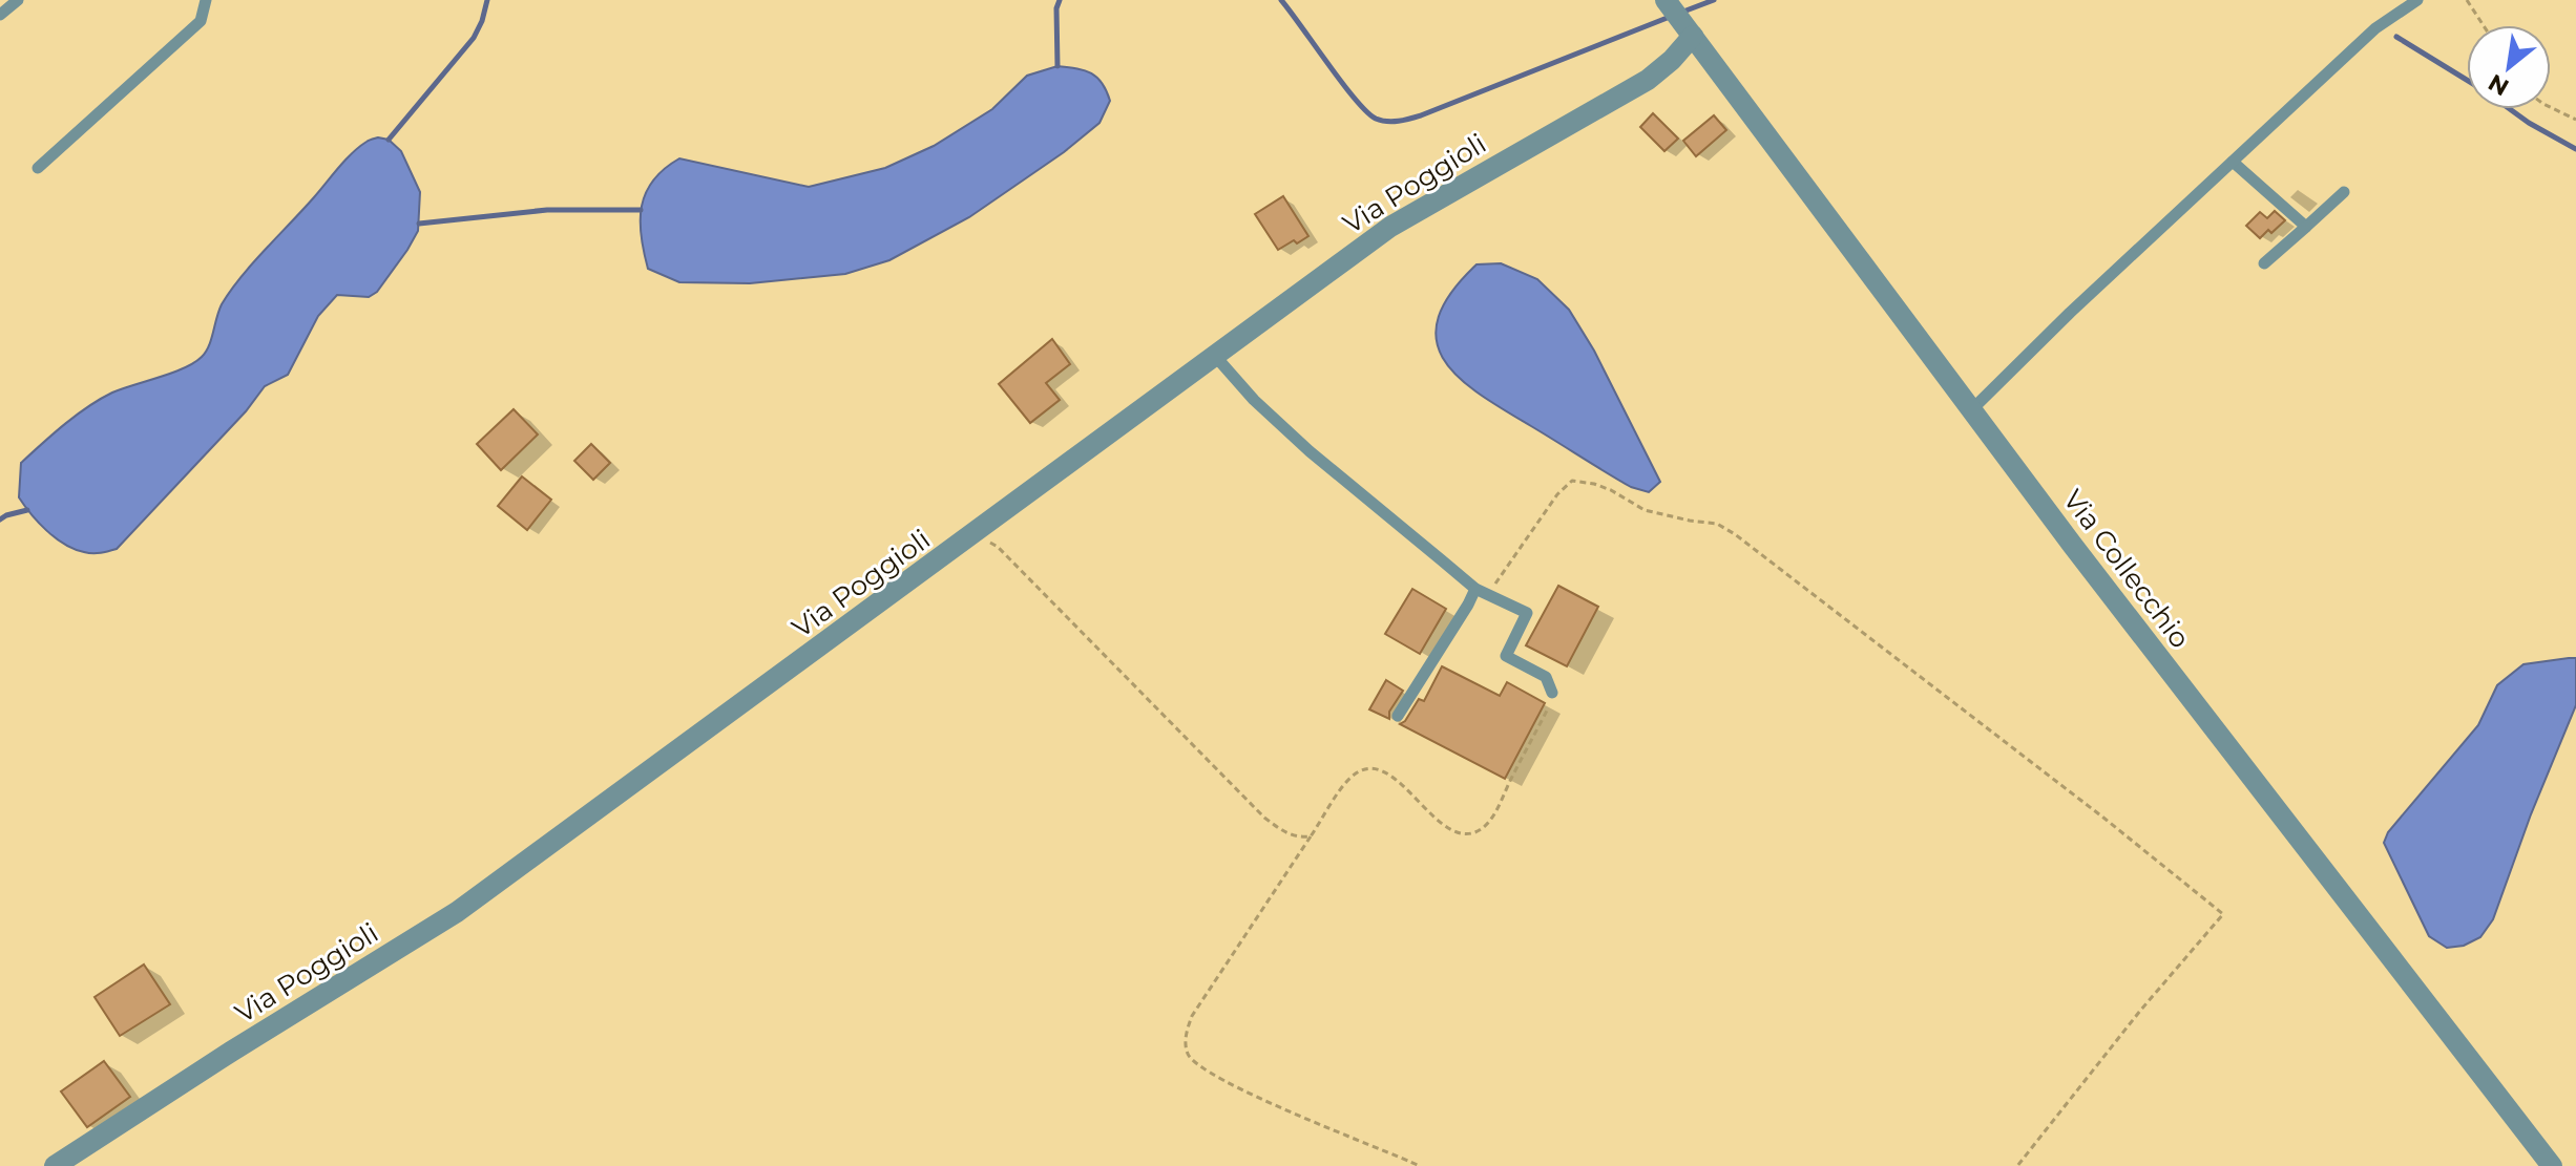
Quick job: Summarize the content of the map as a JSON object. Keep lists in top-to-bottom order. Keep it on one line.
{"streets":{"street":["Via Poggioli","Via Collecchio"]},"crossings":[["Via Poggioli","Via Collecchio"]],"north":"bottom left"}
